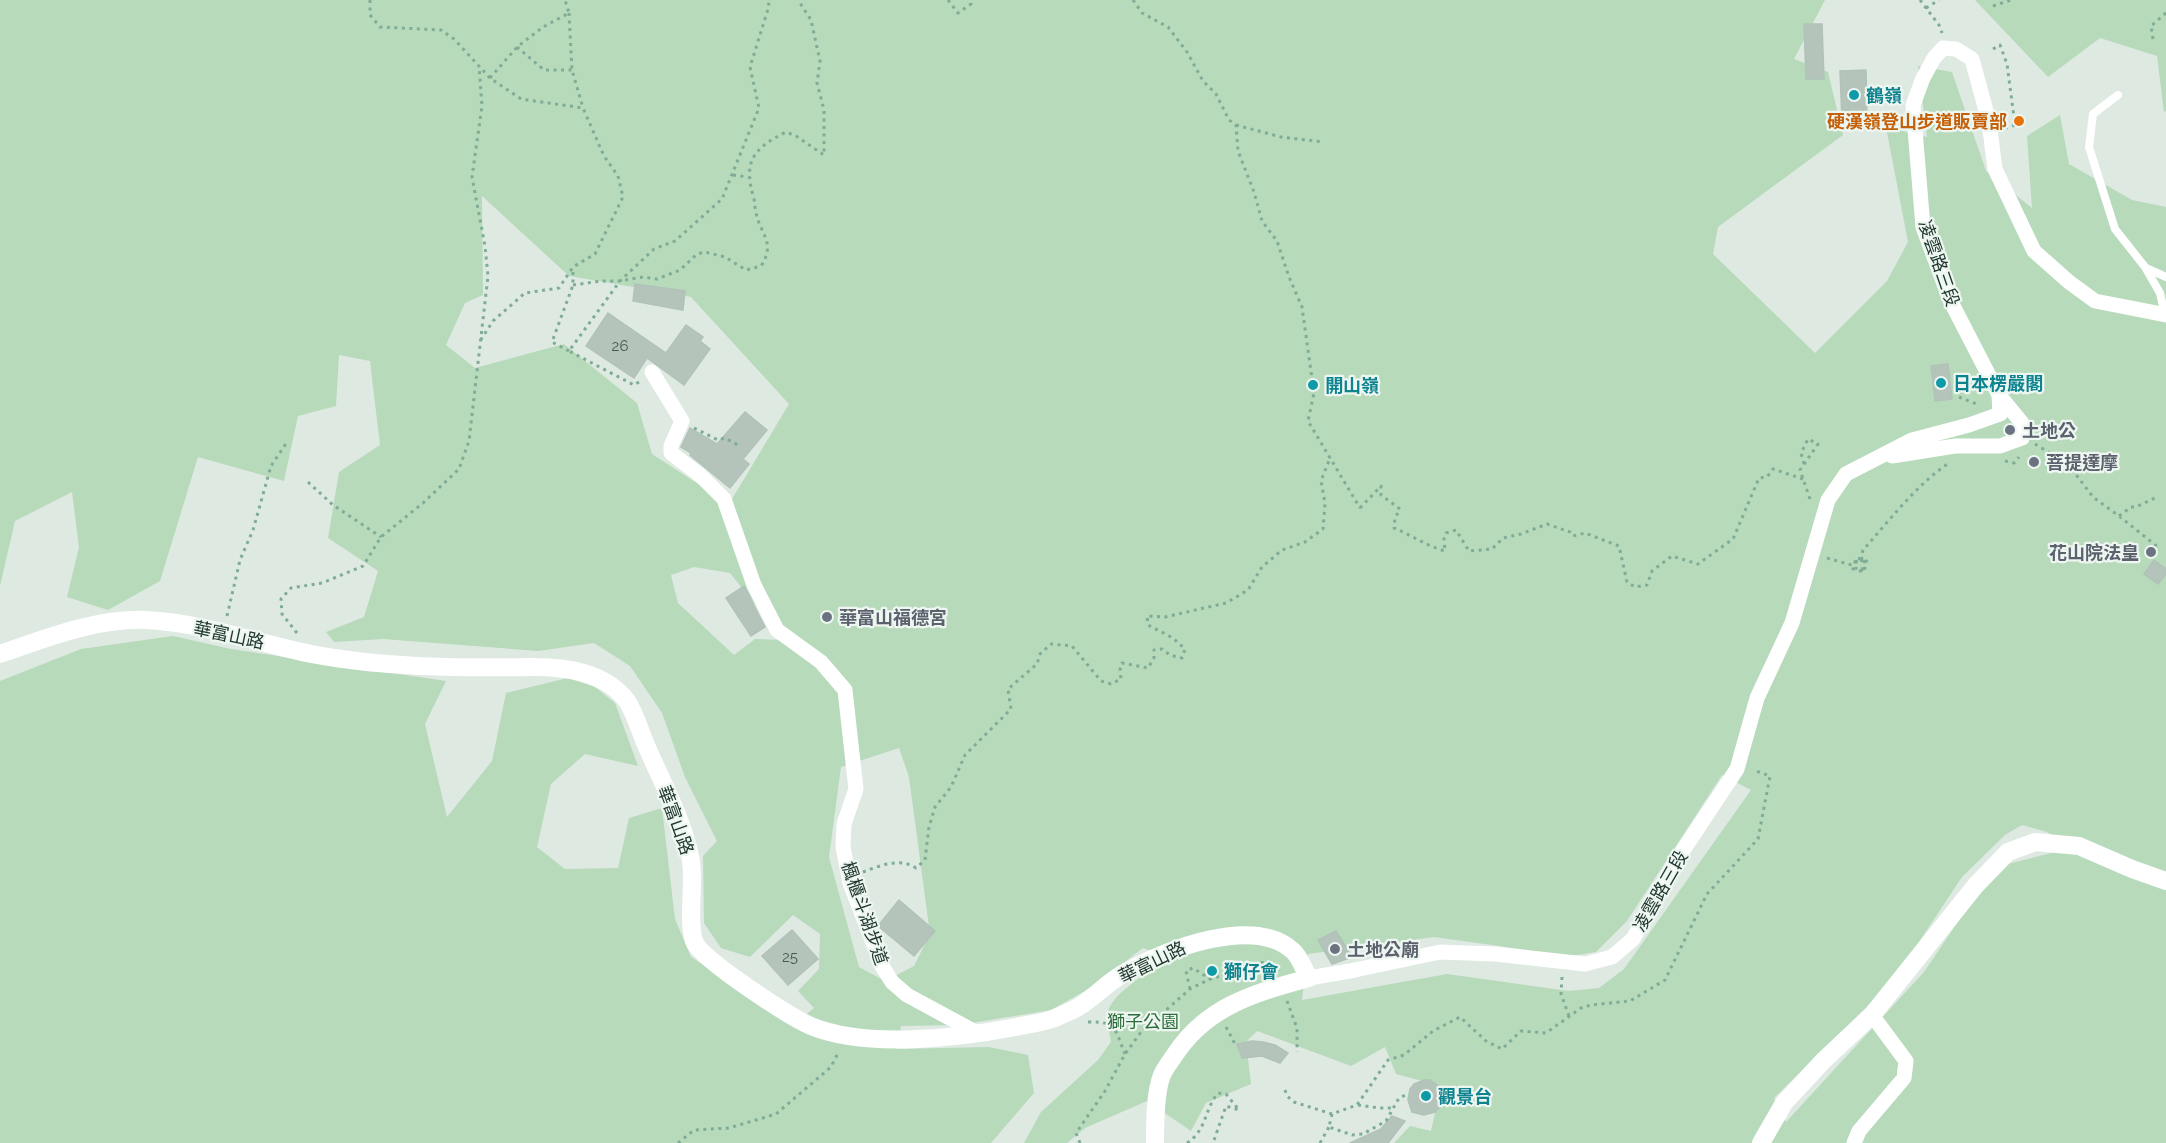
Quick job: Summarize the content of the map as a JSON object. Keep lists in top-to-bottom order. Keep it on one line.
{"streets":{"street":["凌雲路三段","華富山路","楓櫃斗湖步道"]},"crossings":[["凌雲路三段","華富山路"],["華富山路","楓櫃斗湖步道"]],"parks":["獅子公園"],"places":["鶴嶺","硬漢嶺登山步道販賣部","日本楞嚴閣","開山嶺","土地公","菩提達摩","花山院法皇","華富山福德宮","土地公廟","獅仔會","觀景台"],"house_numbers":["26","25"]}
